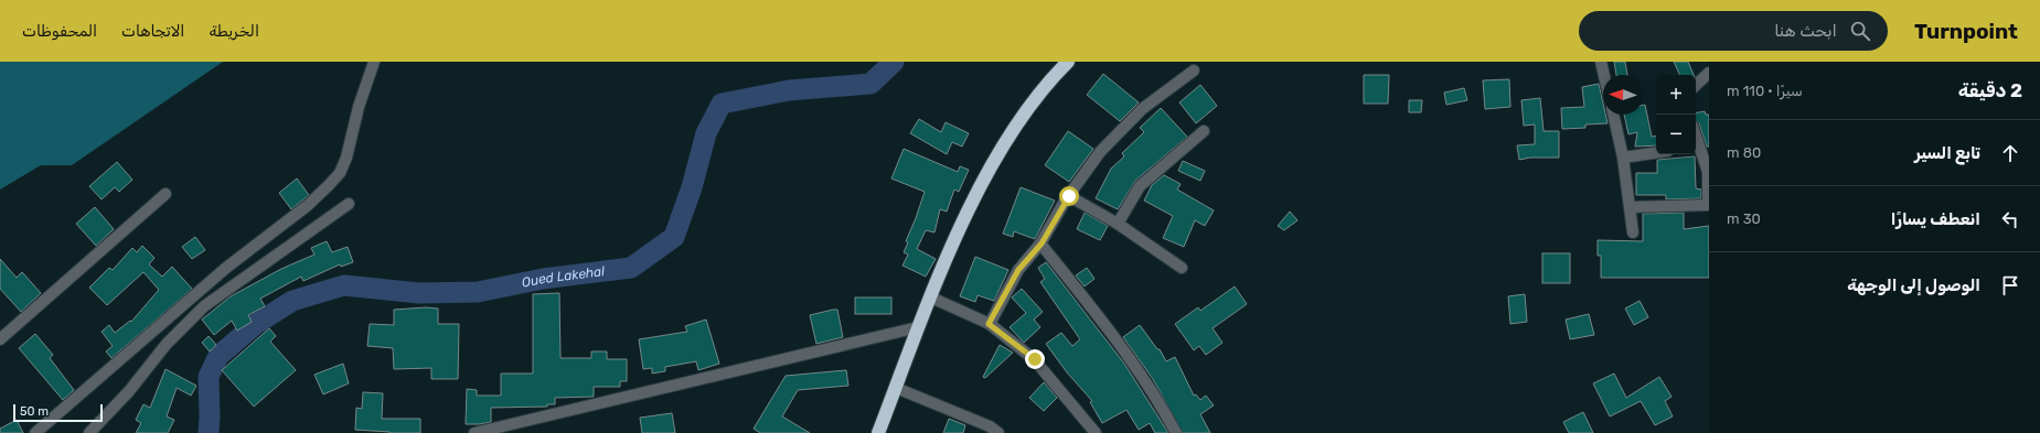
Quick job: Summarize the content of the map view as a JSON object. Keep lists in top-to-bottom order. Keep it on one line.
{"water":["Oued Lakehal"],"scale_bar":"50 m","north":"left","page":{"header":"Turnpoint","search":"ابحث هنا","nav":["الخريطة","الاتجاهات","المحفوظات"],"heading":["2 دقيقة","سيرًا · 110 m"],"map_buttons":["+","−"],"list":[["تابع السير","80 m"],["انعطف يسارًا","30 m"],"الوصول إلى الوجهة"],"scale":"50 m"}}
